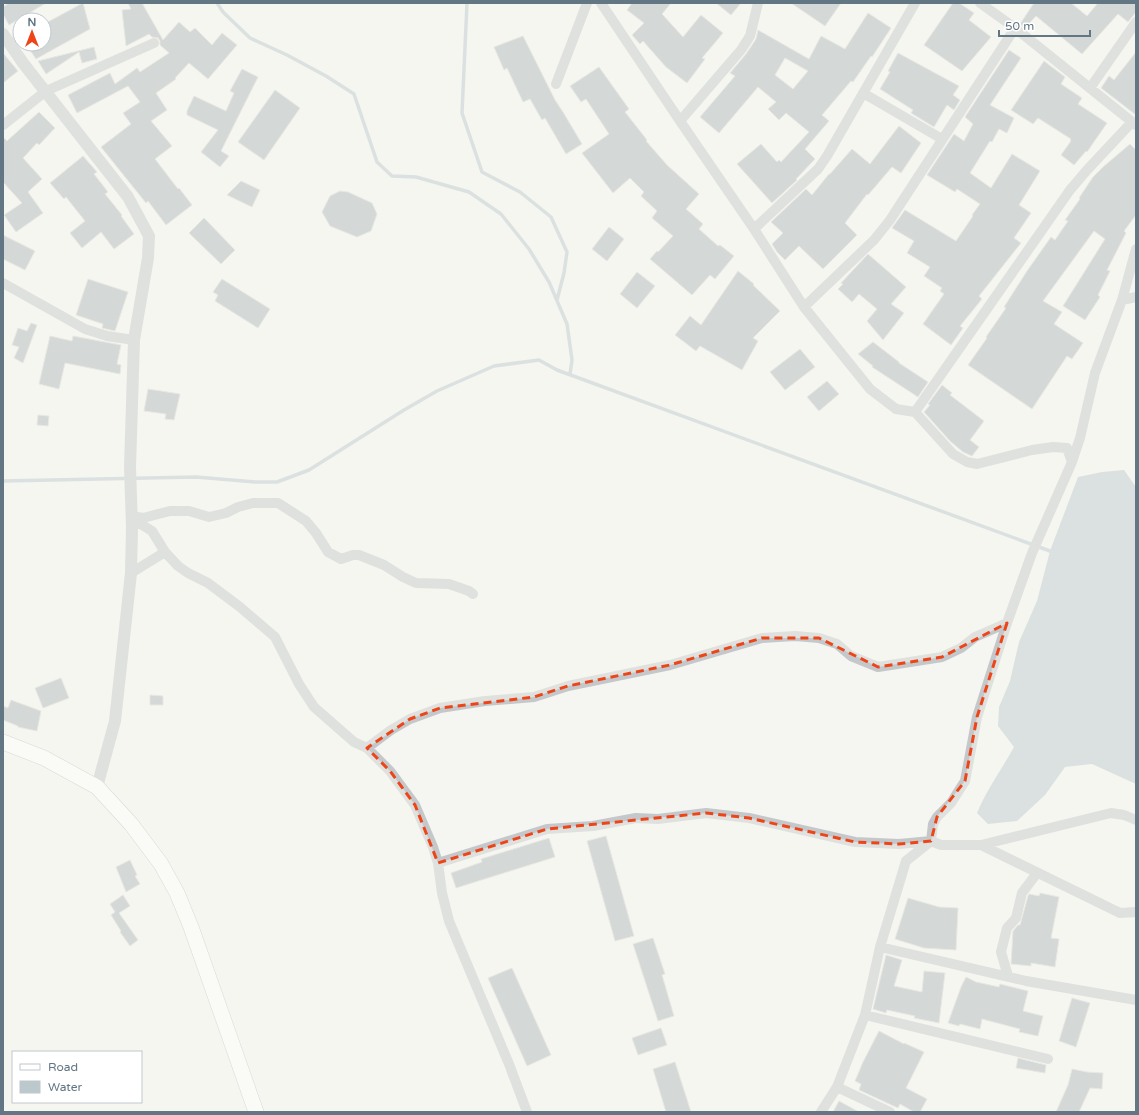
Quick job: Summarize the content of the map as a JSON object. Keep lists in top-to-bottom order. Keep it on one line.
{"legend":["Road","Water"],"scale_bar":"50 m","north":"top"}
